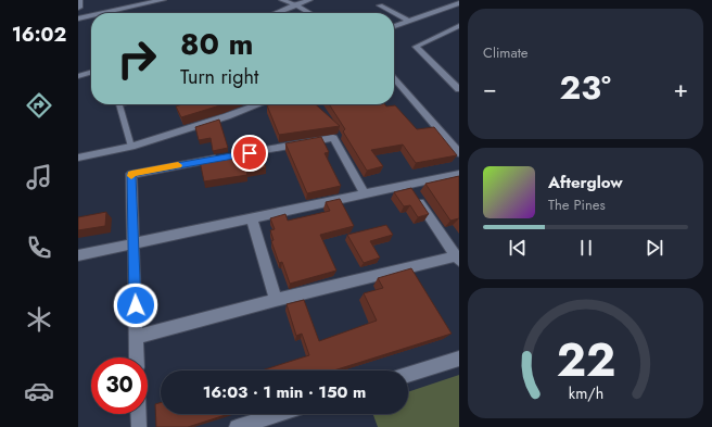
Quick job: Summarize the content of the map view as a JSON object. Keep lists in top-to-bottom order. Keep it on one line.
{"page":{"tabs":"16:02","tile":"Climate","turn":["80 m","Turn right"],"heat":["−","23°","+"],"song":["Afterglow","The Pines"],"limit":"30","trip":"16:03 · 1 min · 150 m","gauge":["22","km/h"]}}
